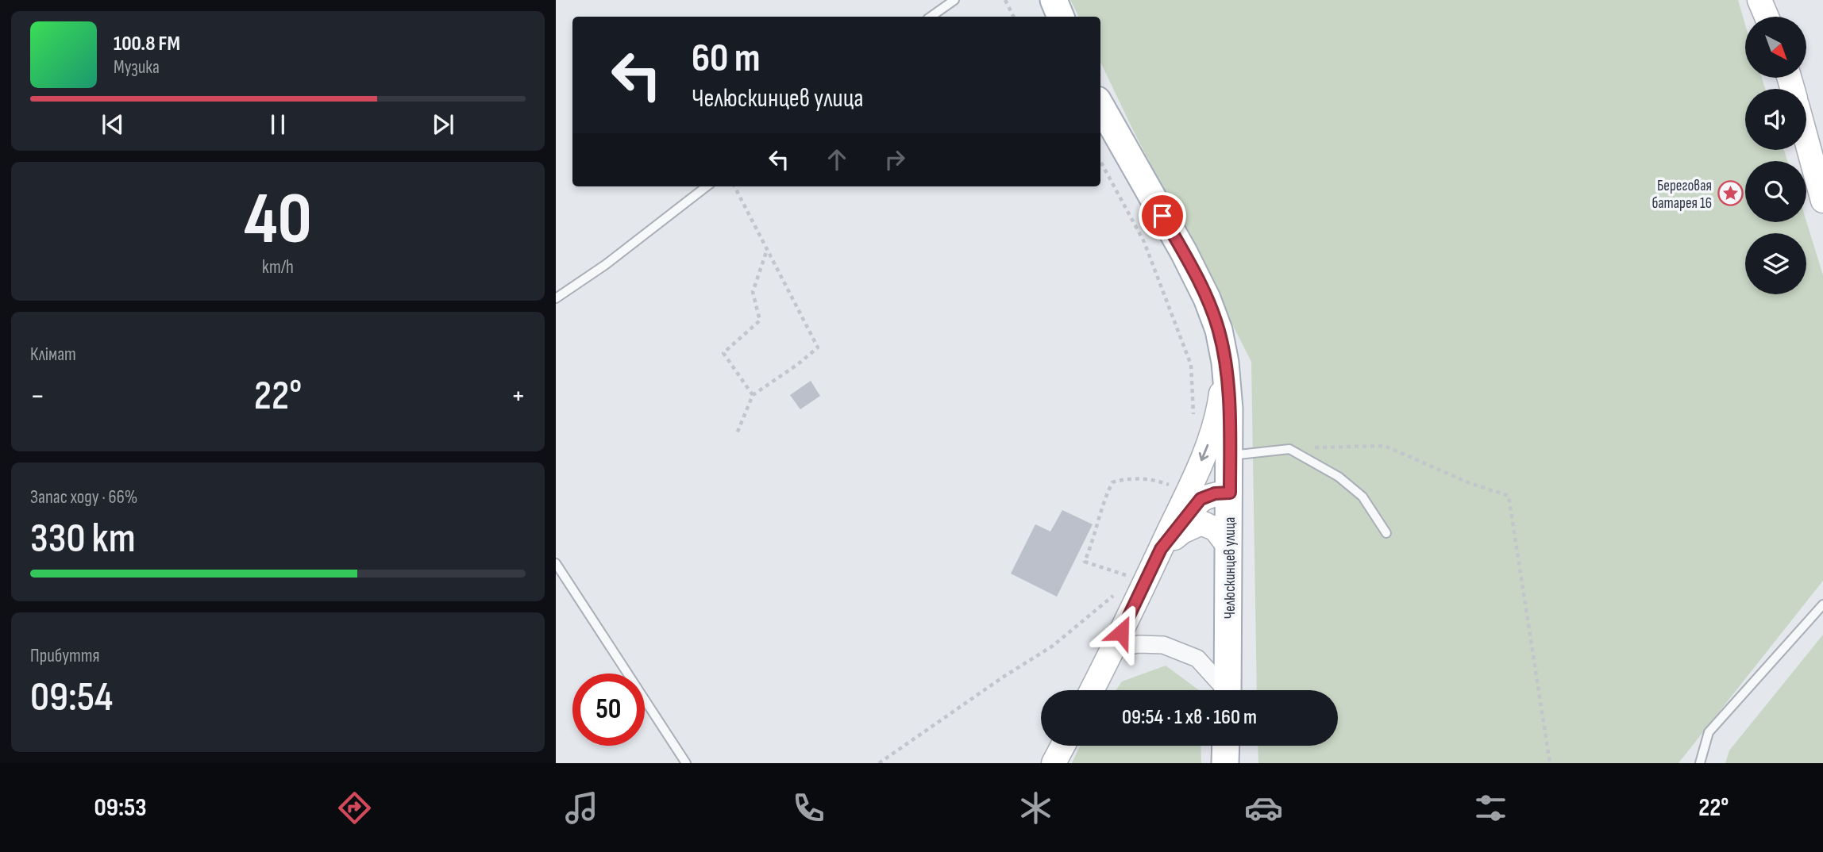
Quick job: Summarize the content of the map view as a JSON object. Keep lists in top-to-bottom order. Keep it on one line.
{"streets":{"main road":["Челюскинцев улица"]},"places":{"place":["Береговая батарея 16"]},"north":"bottom right","page":{"turn":["60 m","Челюскинцев улица"],"song":["100.8 FM","Музика"],"tile":[["40","km/h"],"Клімат",["Запас ходу · 66%","330 km"],["Прибуття","09:54"]],"heat":["−","22°","+"],"limit":"50","trip":"09:54 · 1 хв · 160 m","tabs":["09:53","22°"]}}
